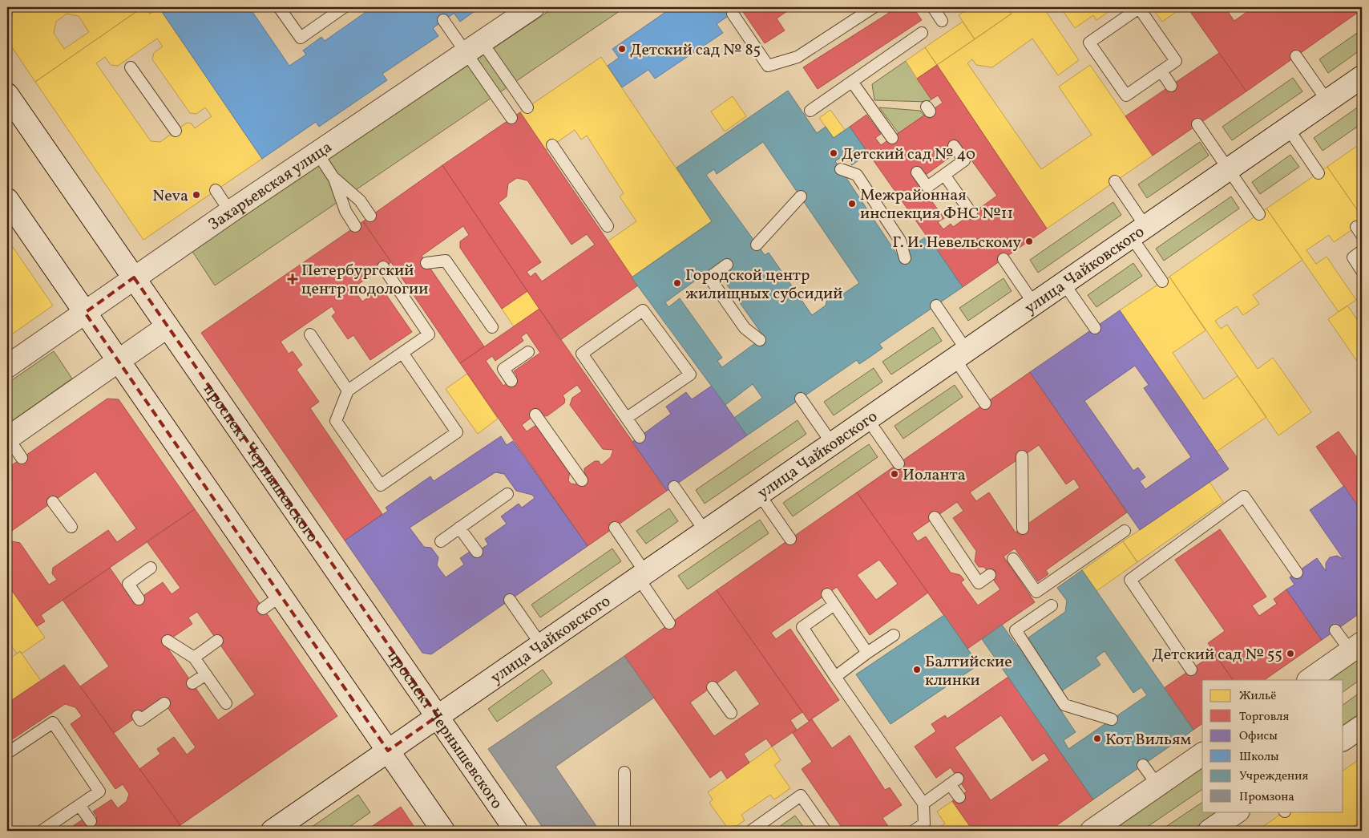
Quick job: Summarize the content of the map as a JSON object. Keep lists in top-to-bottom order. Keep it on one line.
{"streets":{"street":["Захарьевская улица","улица Чайковского","проспект Чернышевского"]},"crossings":[["Захарьевская улица","проспект Чернышевского"],["улица Чайковского","проспект Чернышевского"]],"places":{"other":["Детский сад № 85","Детский сад № 40","Neva","Межрайонная инспекция ФНС №11","Г. И. Невельскому","Городской центр жилищных субсидий","Иоланта","Детский сад № 55","Балтийские клинки","Кот Вильям"],"health":["Петербургский центр подологии"]},"legend":["Жильё","Торговля","Офисы","Школы","Учреждения","Промзона"]}
